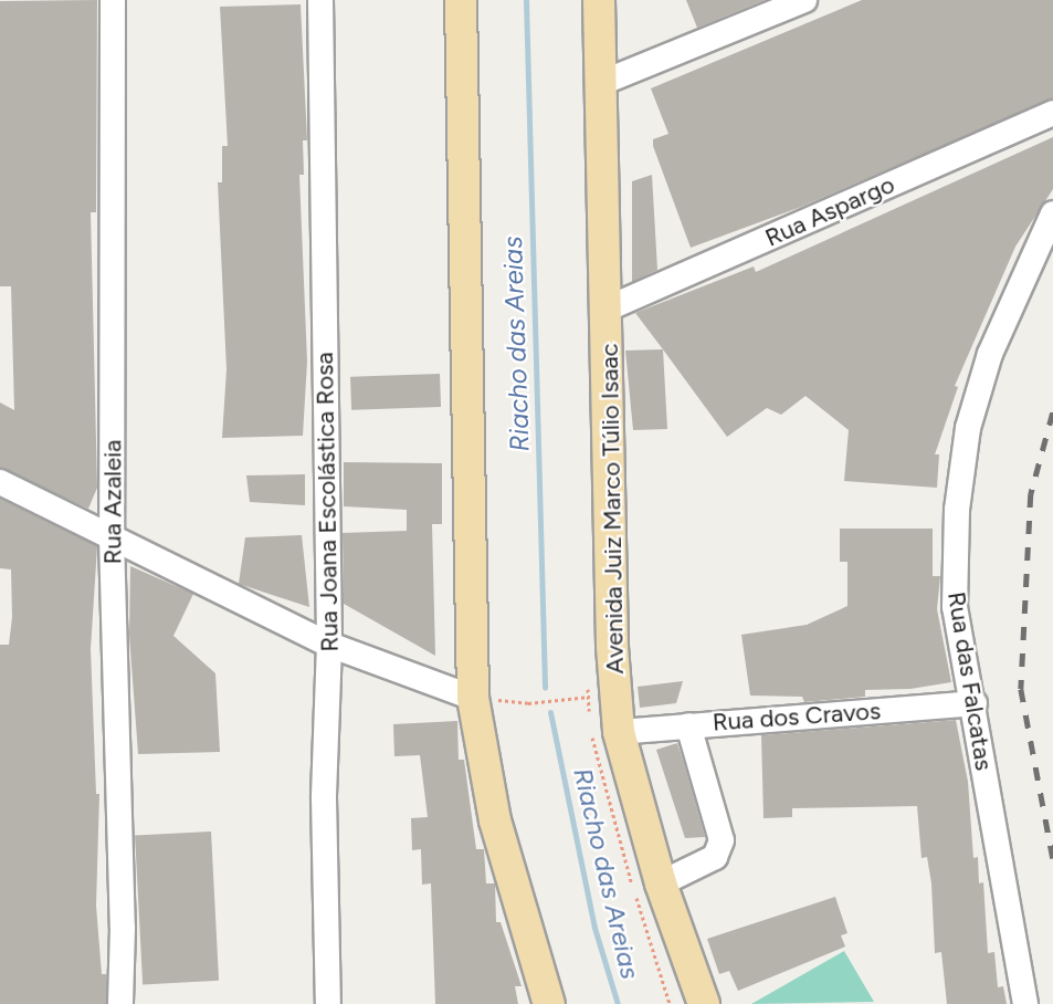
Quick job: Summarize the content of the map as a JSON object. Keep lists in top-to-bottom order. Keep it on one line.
{"streets":{"main road":["Avenida Juiz Marco Túlio Isaac"],"street":["Rua Aspargo","Rua Azaleia","Rua Joana Escolástica Rosa","Rua das Falcatas","Rua dos Cravos"]},"crossings":[["Rua Aspargo","Avenida Juiz Marco Túlio Isaac"],["Avenida Juiz Marco Túlio Isaac","Rua dos Cravos"],["Rua das Falcatas","Rua dos Cravos"]],"water":["Riacho das Areias"]}
